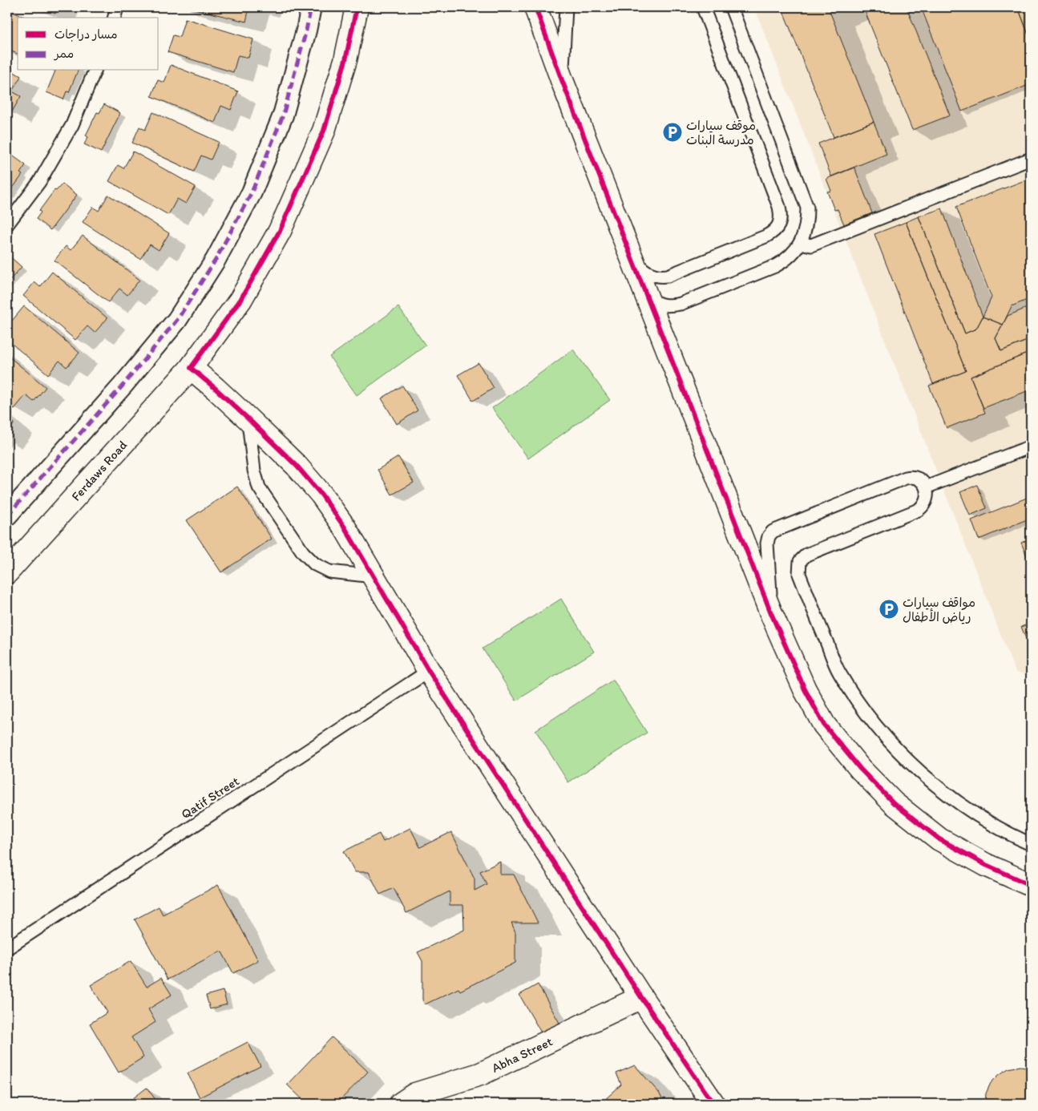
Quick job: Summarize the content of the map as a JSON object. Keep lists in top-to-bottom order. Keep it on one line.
{"streets":{"street":["Ferdaws Road","Abha Street"],"lane":["Qatif Street"]},"places":{"parking":["موقف سيارات مدرسة البنات","مواقف سيارات رياض الأطفال"]},"legend":["مسار دراجات","ممر"]}
